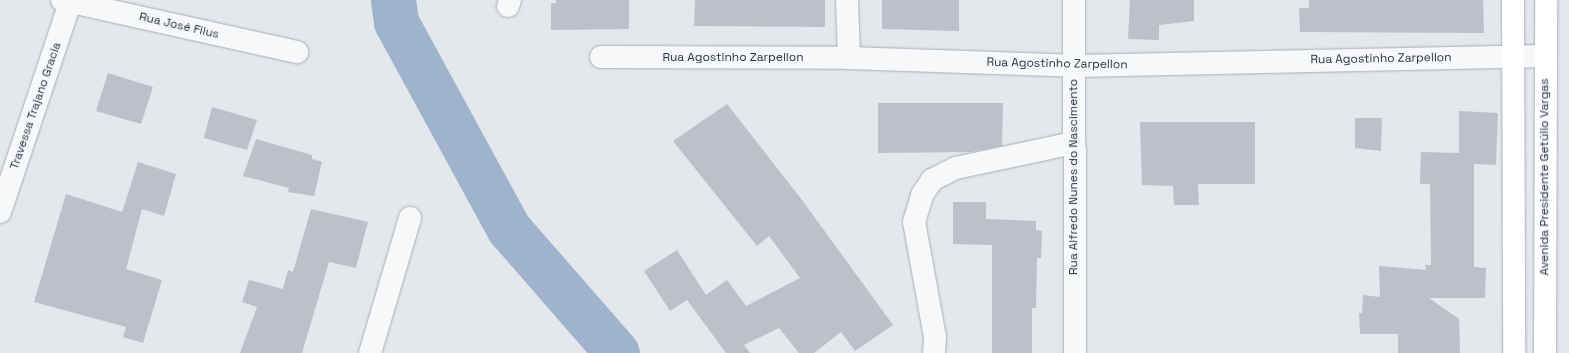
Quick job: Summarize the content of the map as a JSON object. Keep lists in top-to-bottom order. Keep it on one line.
{"streets":{"main road":["Avenida Presidente Getúlio Vargas"],"street":["Rua José Filus","Rua Agostinho Zarpellon","Travessa Trajano Gracia","Rua Alfredo Nunes do Nascimento"]},"crossings":[["Rua José Filus","Travessa Trajano Gracia"],["Rua Agostinho Zarpellon","Rua Alfredo Nunes do Nascimento"],["Rua Agostinho Zarpellon","Avenida Presidente Getúlio Vargas"]]}
